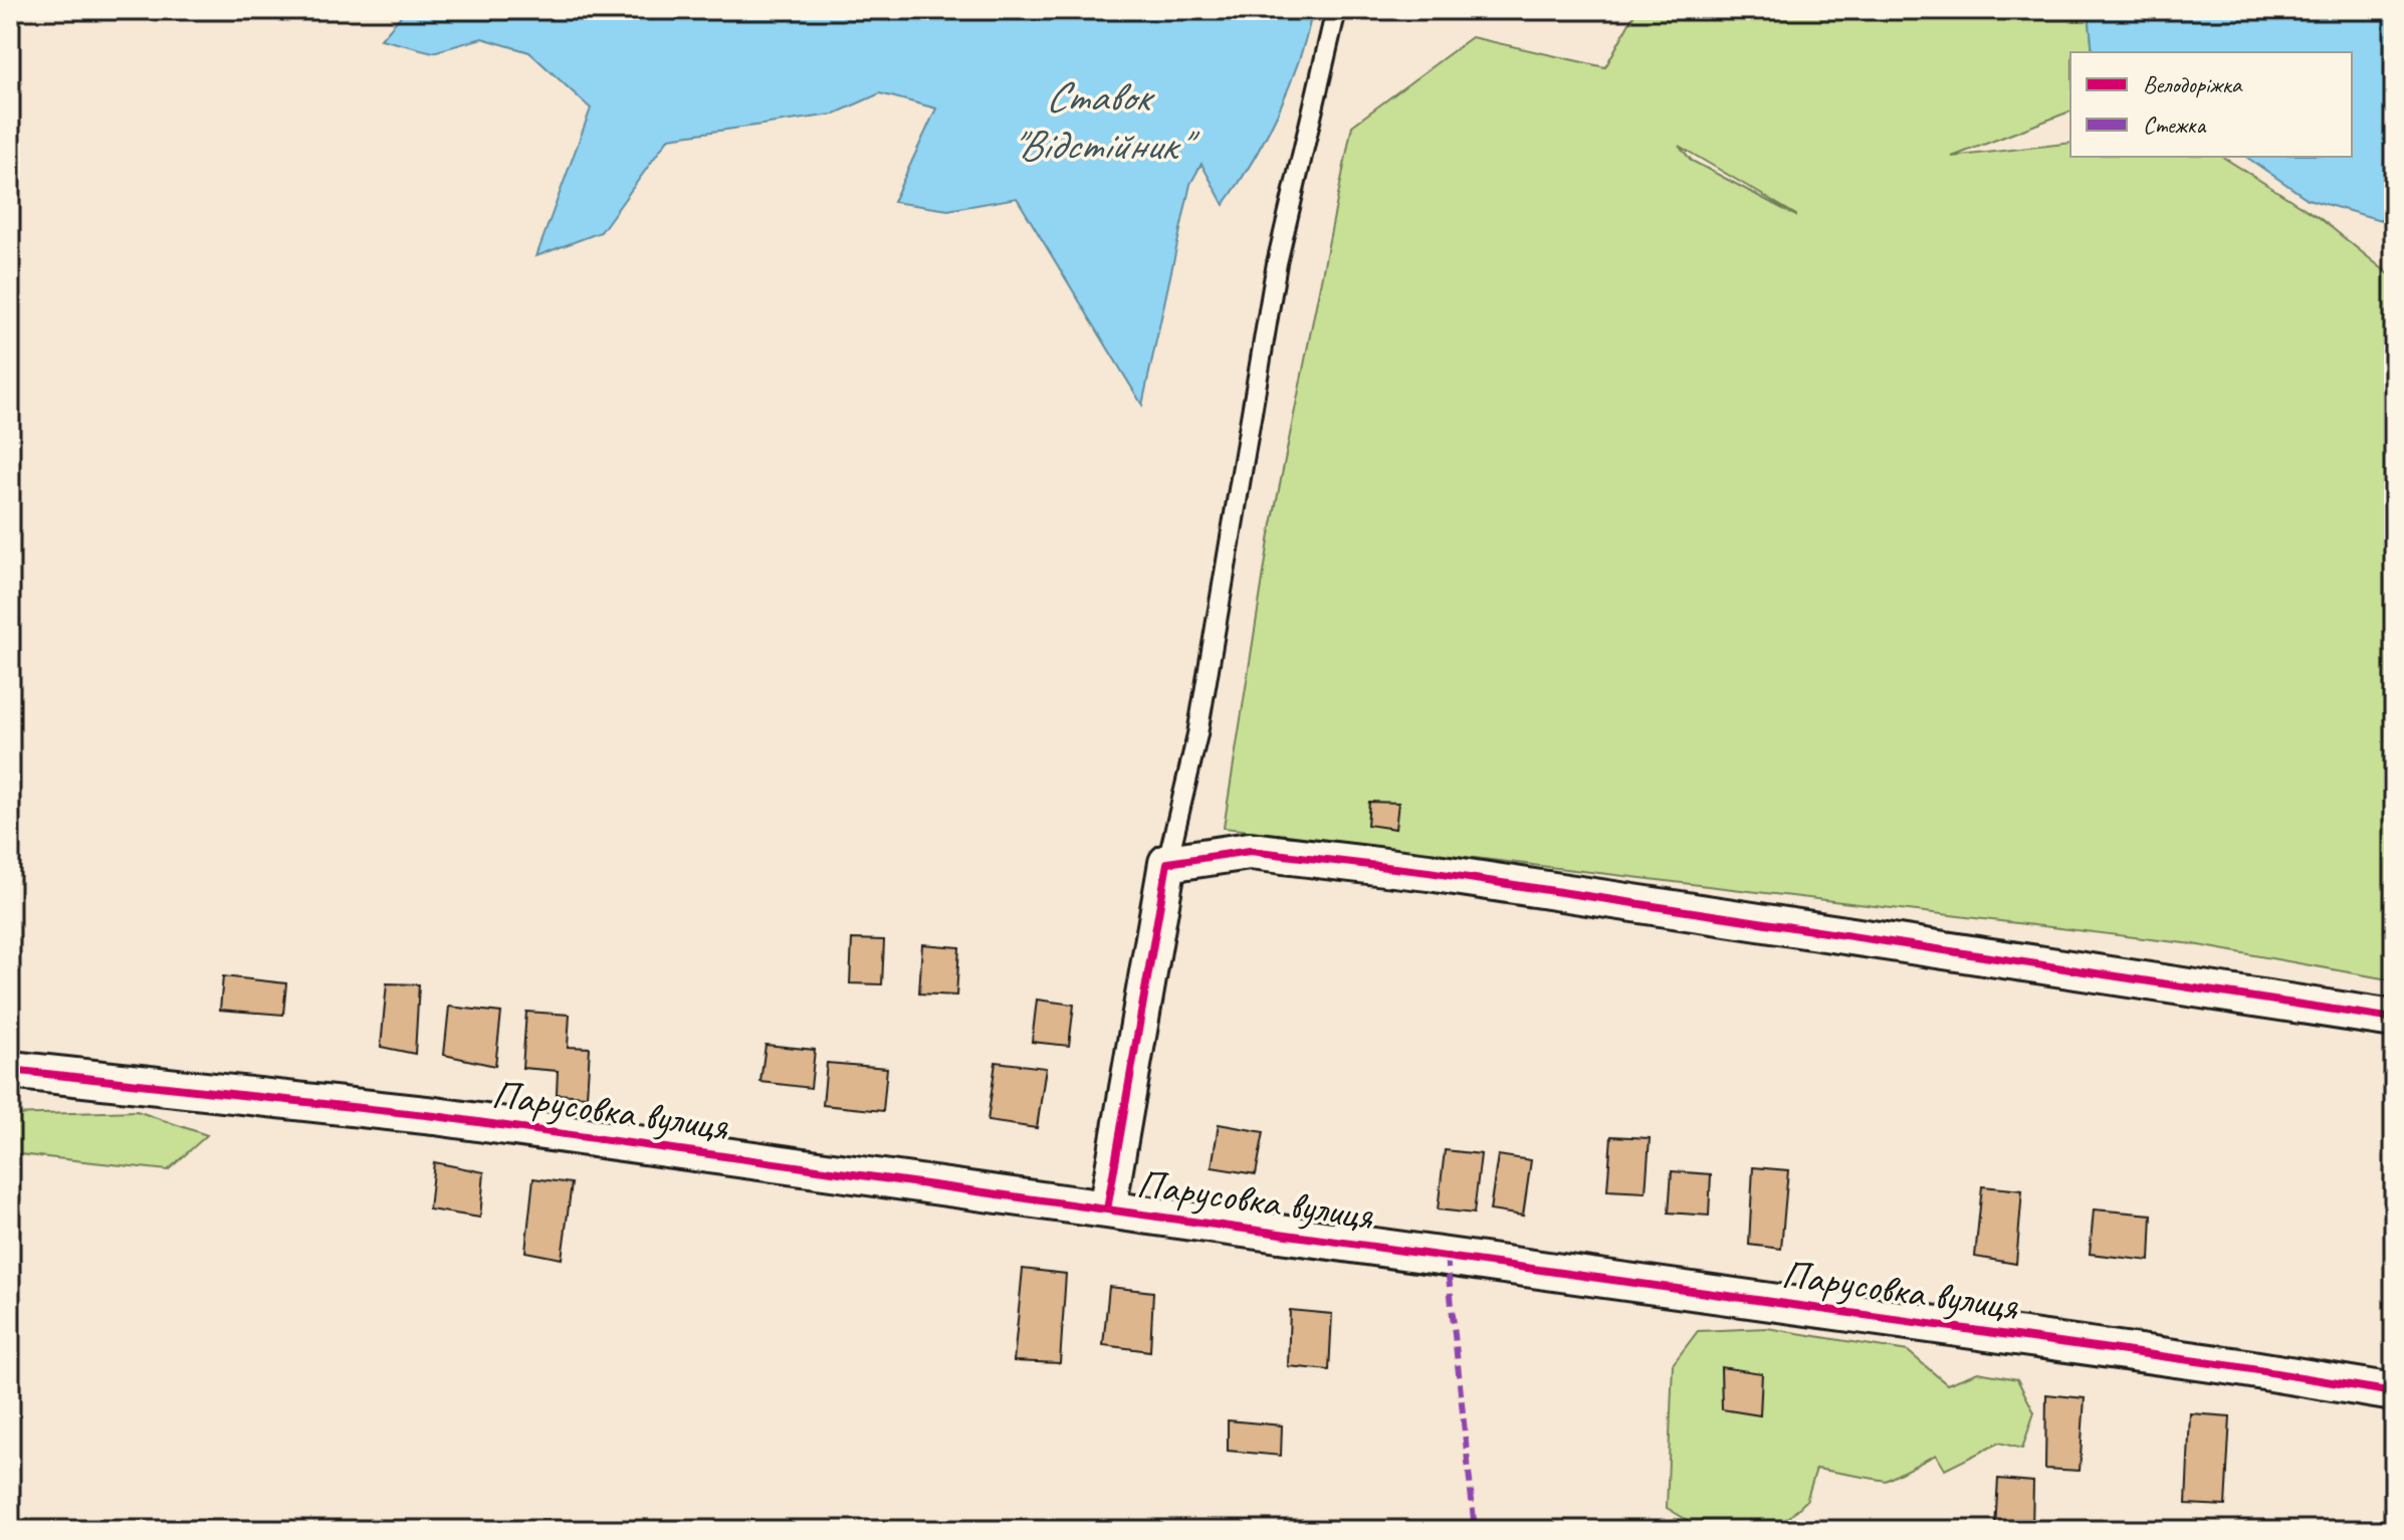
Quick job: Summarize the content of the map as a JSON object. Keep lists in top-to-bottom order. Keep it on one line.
{"streets":{"street":["Парусовка вулиця"]},"water":["Ставок \"Відстійник\""],"legend":["Велодоріжка","Стежка"]}
